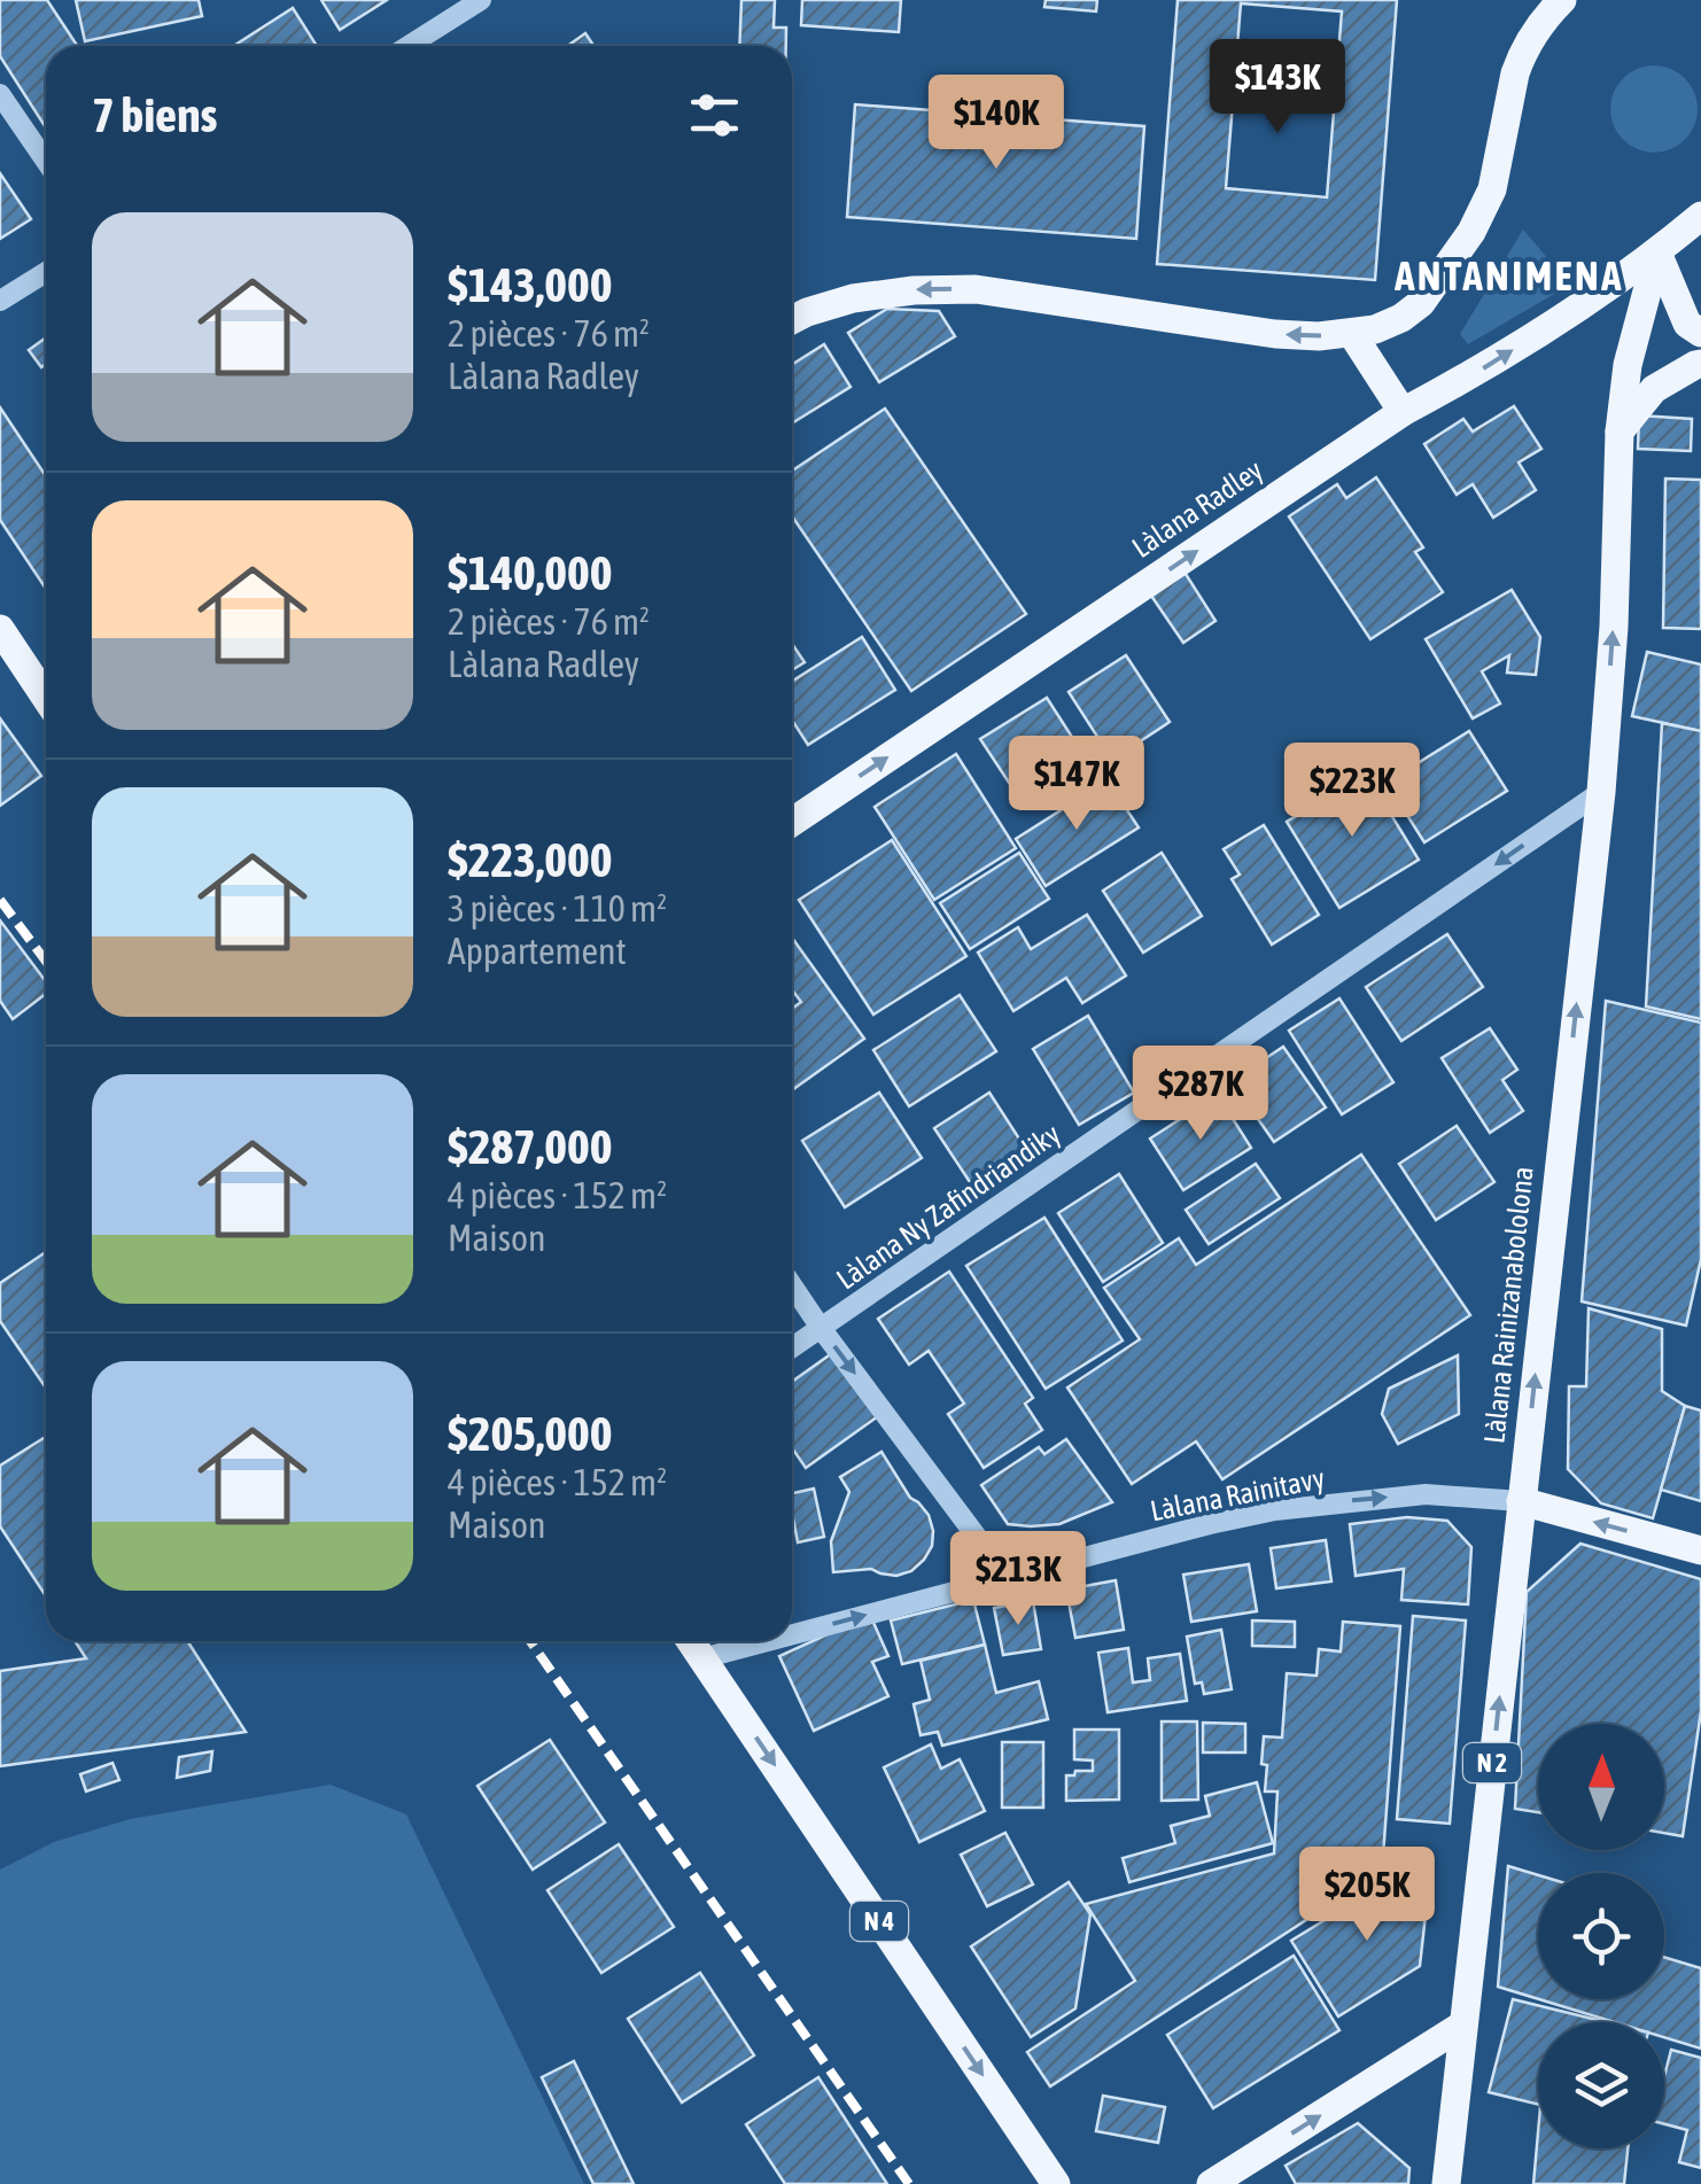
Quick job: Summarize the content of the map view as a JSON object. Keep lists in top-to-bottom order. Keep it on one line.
{"streets":{"main road":["Làlana Radley","Làlana Rainizanabololona","N 2","N 4"],"street":["Làlana Ny Zafindriandiky","Làlana Rainitavy"]},"crossings":[["Làlana Radley","Làlana Rainizanabololona"],["Làlana Ny Zafindriandiky","Làlana Rainizanabololona"],["Làlana Rainizanabololona","Làlana Rainitavy"],["Làlana Rainitavy","N 4"]],"one_way":["Làlana Radley","Làlana Ny Zafindriandiky","Làlana Rainizanabololona","Làlana Rainitavy"],"districts":["ANTANIMENA"],"north":"top","page":{"price":["$143K","$140K","$147K","$223K","$287K","$213K","$205K"],"heading":"7 biens","list":[{"name":"$143,000","note":"2 pièces · 76 m² · Làlana Radley"},{"name":"$140,000","note":"2 pièces · 76 m² · Làlana Radley"},{"name":"$223,000","note":"3 pièces · 110 m² · Appartement"},{"name":"$287,000","note":"4 pièces · 152 m² · Maison"},{"name":"$205,000","note":"4 pièces · 152 m² · Maison"}]}}
